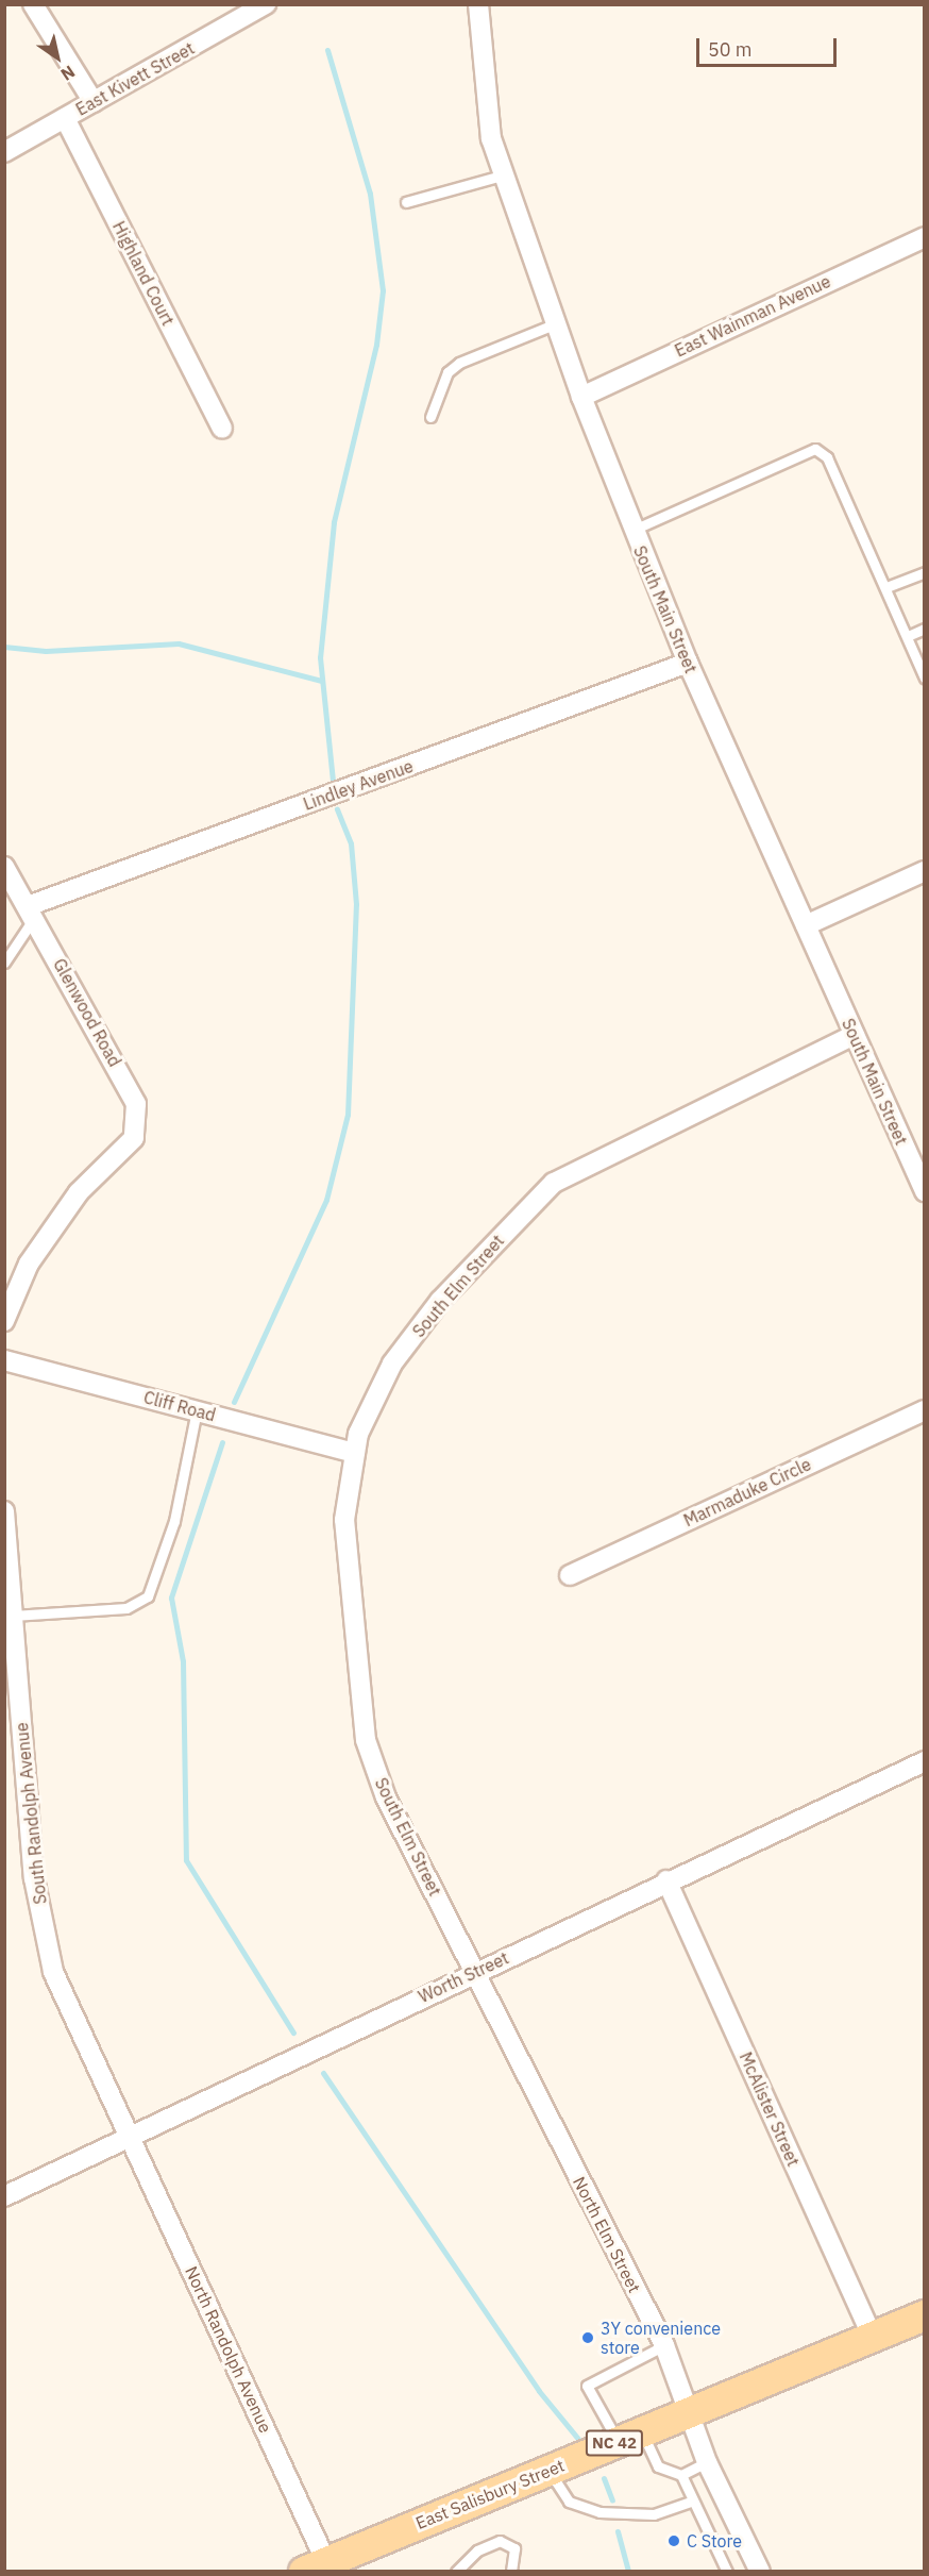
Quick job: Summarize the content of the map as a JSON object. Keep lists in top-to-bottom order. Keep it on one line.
{"streets":{"main road":["NC 42","East Salisbury Street"],"street":["East Kivett Street","Highland Court","East Wainman Avenue","South Main Street","Lindley Avenue","Glenwood Road","South Elm Street","Cliff Road","Marmaduke Circle","South Randolph Avenue","Worth Street","McAlister Street","North Elm Street","North Randolph Avenue"]},"crossings":[["East Kivett Street","Highland Court"],["East Wainman Avenue","South Main Street"],["South Main Street","Lindley Avenue"],["South Main Street","South Elm Street"],["Lindley Avenue","Glenwood Road"],["South Elm Street","Cliff Road"],["South Elm Street","Worth Street"],["South Elm Street","North Elm Street"],["South Randolph Avenue","Worth Street"],["South Randolph Avenue","North Randolph Avenue"],["Worth Street","McAlister Street"],["Worth Street","North Elm Street"],["Worth Street","North Randolph Avenue"],["McAlister Street","East Salisbury Street"],["North Elm Street","East Salisbury Street"],["North Randolph Avenue","East Salisbury Street"]],"places":["3Y convenience store","C Store"],"scale_bar":"50 m","north":"bottom right"}
